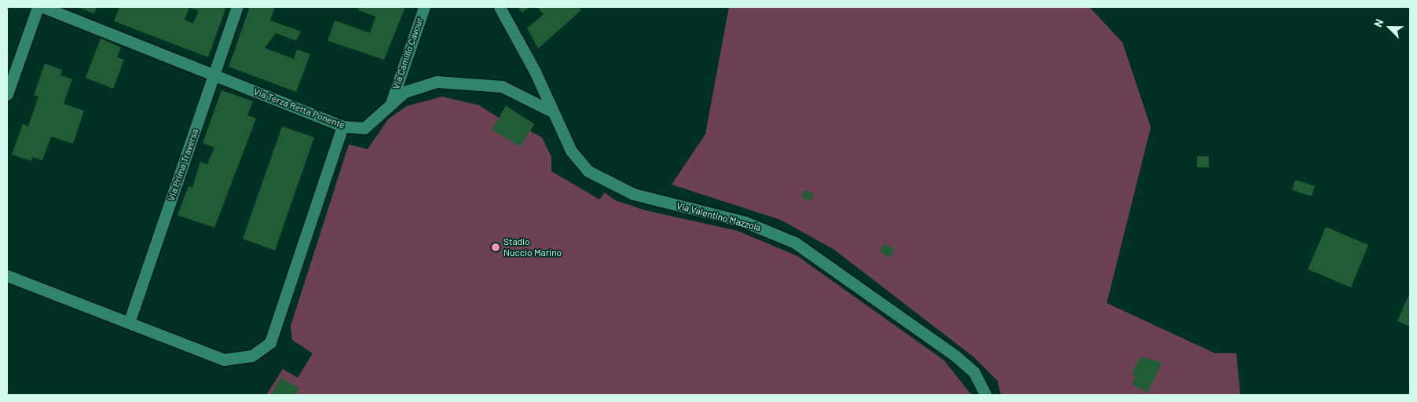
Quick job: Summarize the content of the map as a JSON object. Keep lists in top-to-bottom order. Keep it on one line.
{"streets":{"street":["Via Camillo Cavour","Via Terza Retta Ponente","Via Prima Traversa","Via Valentino Mazzola"]},"crossings":[["Via Camillo Cavour","Via Terza Retta Ponente"],["Via Terza Retta Ponente","Via Prima Traversa"],["Via Terza Retta Ponente","Via Valentino Mazzola"]],"places":["Stadio Nuccio Marino"],"north":"top left"}
